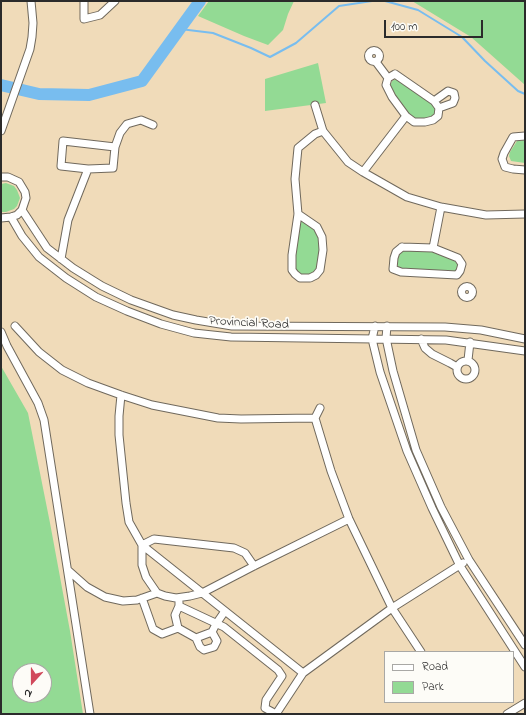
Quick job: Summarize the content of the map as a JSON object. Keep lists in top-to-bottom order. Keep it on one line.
{"streets":{"street":["Provincial Road"]},"legend":["Road","Park"],"scale_bar":"100 m","north":"bottom"}
